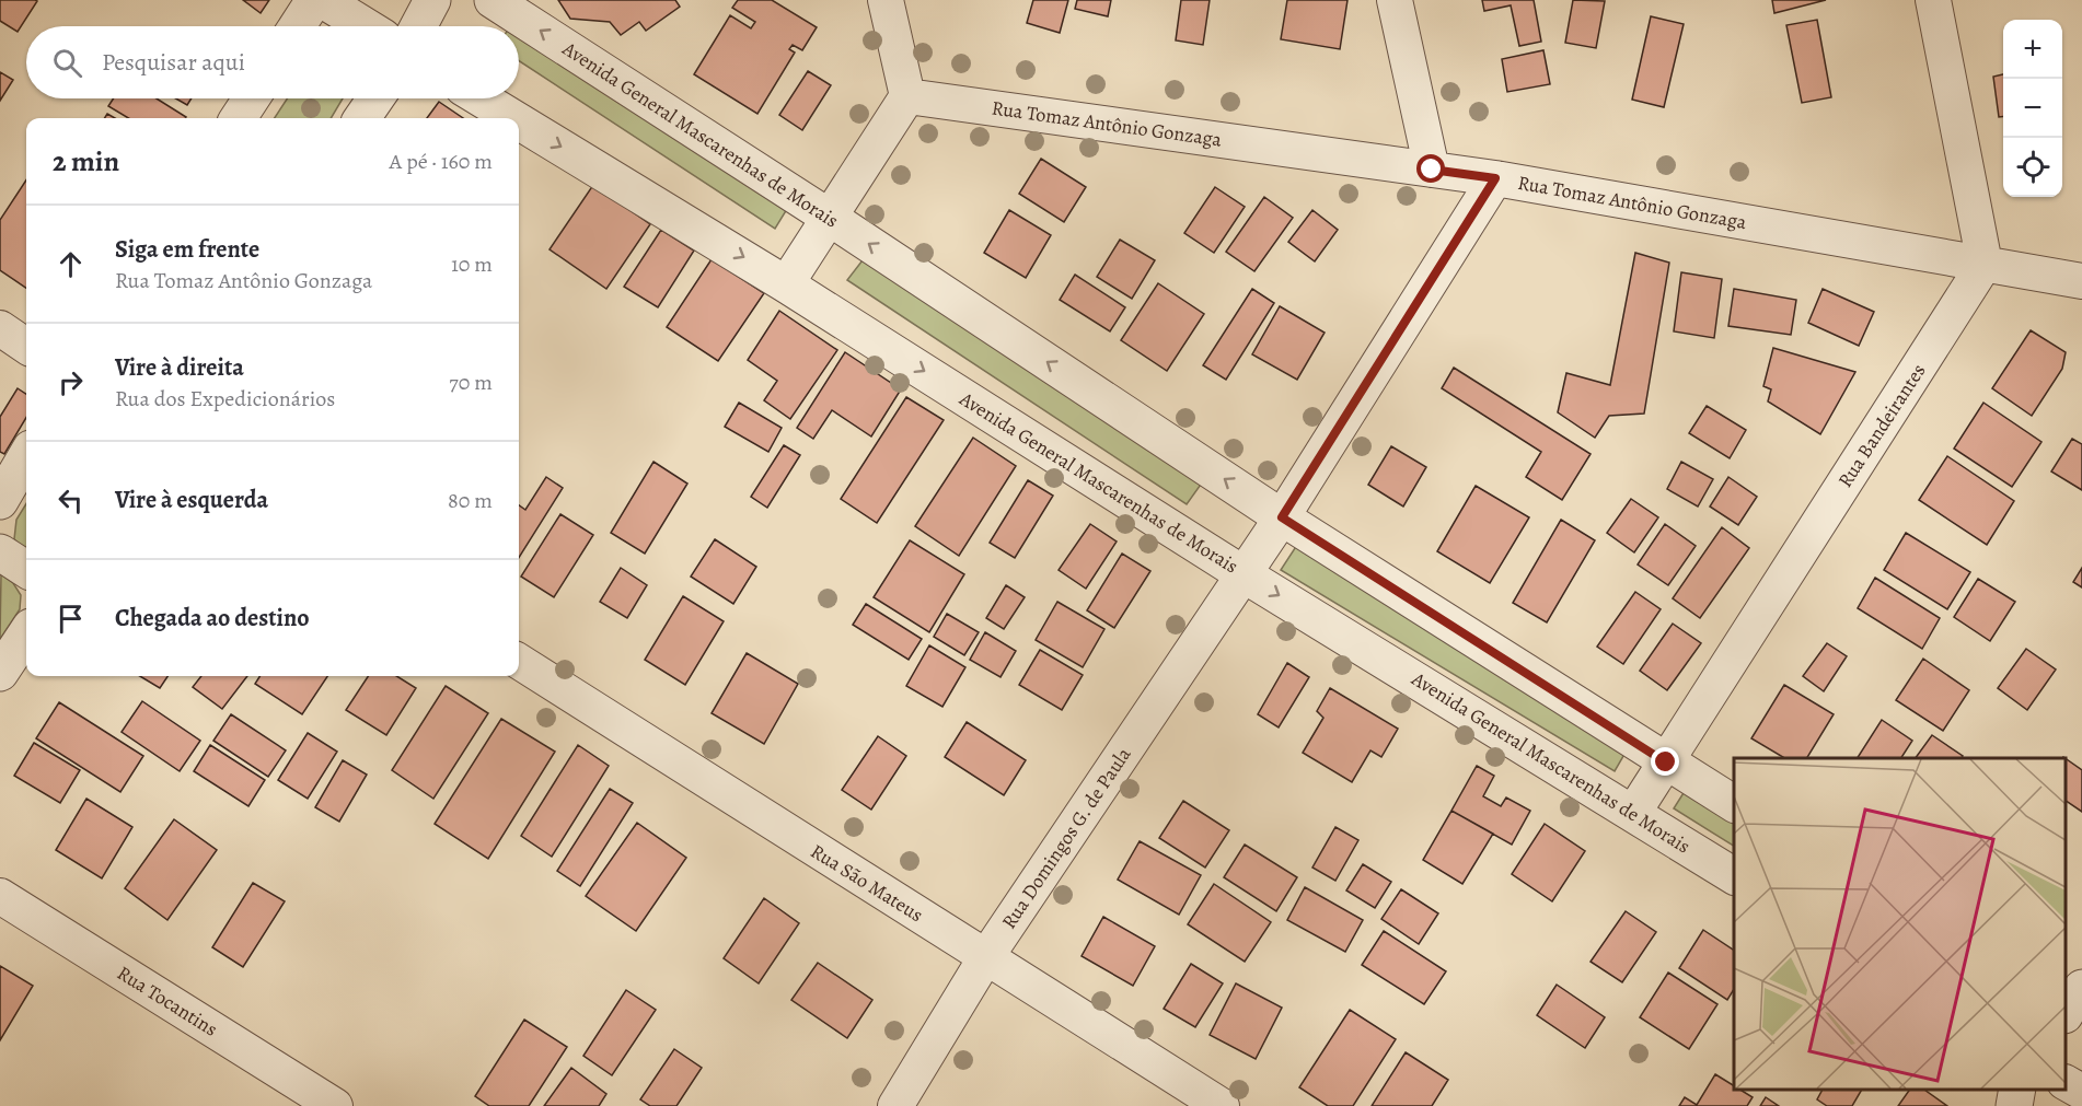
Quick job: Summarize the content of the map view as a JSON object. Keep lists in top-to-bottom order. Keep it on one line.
{"streets":{"street":["Rua Tomaz Antônio Gonzaga","Avenida General Mascarenhas de Morais","Rua Bandeirantes","Rua Domingos G. de Paula","Rua São Mateus","Rua Tocantins"]},"crossings":[["Rua Tomaz Antônio Gonzaga","Rua Bandeirantes"],["Rua Tomaz Antônio Gonzaga","Rua Domingos G. de Paula"],["Avenida General Mascarenhas de Morais","Rua Bandeirantes"],["Avenida General Mascarenhas de Morais","Rua Domingos G. de Paula"],["Rua Domingos G. de Paula","Rua São Mateus"]],"page":{"map_buttons":["+","−"],"search":"Pesquisar aqui","heading":["2 min","A pé · 160 m"],"list":[["Siga em frente","Rua Tomaz Antônio Gonzaga","10 m"],["Vire à direita","Rua dos Expedicionários","70 m"],["Vire à esquerda","80 m"],"Chegada ao destino"]}}
